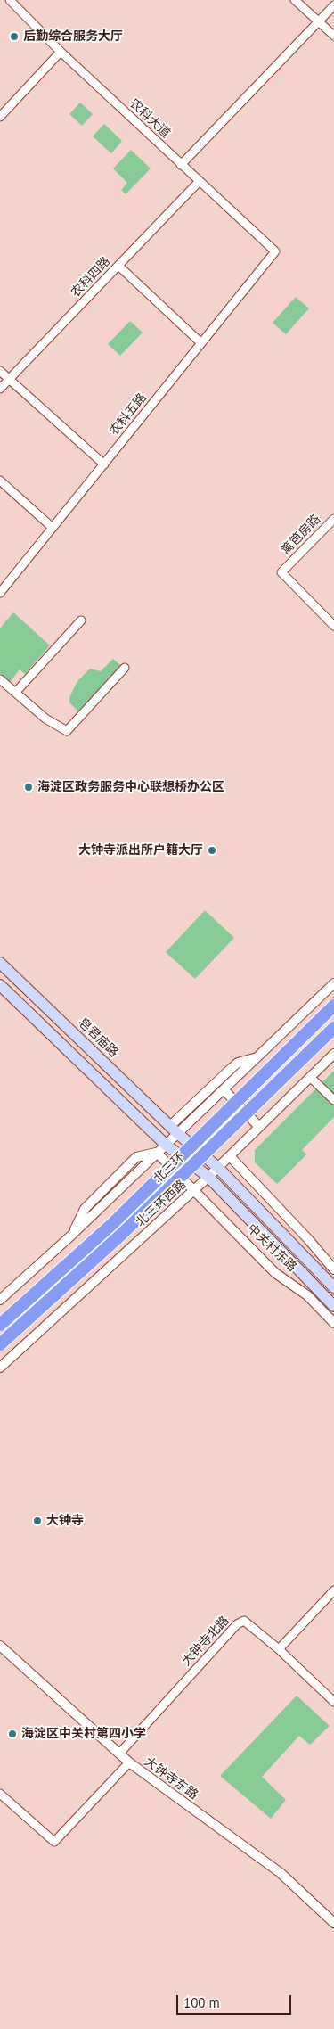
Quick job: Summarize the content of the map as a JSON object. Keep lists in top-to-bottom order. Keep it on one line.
{"streets":{"highway":["北三环"],"main road":["皂君庙路","中关村东路"],"street":["农科大道","农科四路","农科五路","篱笆房路","北三环西路","大钟寺北路","大钟寺东路"]},"crossings":[["农科大道","农科四路"],["农科大道","农科五路"],["皂君庙路","中关村东路"],["北三环西路","中关村东路"],["大钟寺北路","大钟寺东路"]],"places":["后勤综合服务大厅","海淀区政务服务中心联想桥办公区","大钟寺派出所户籍大厅","大钟寺","海淀区中关村第四小学"],"scale_bar":"100 m"}
